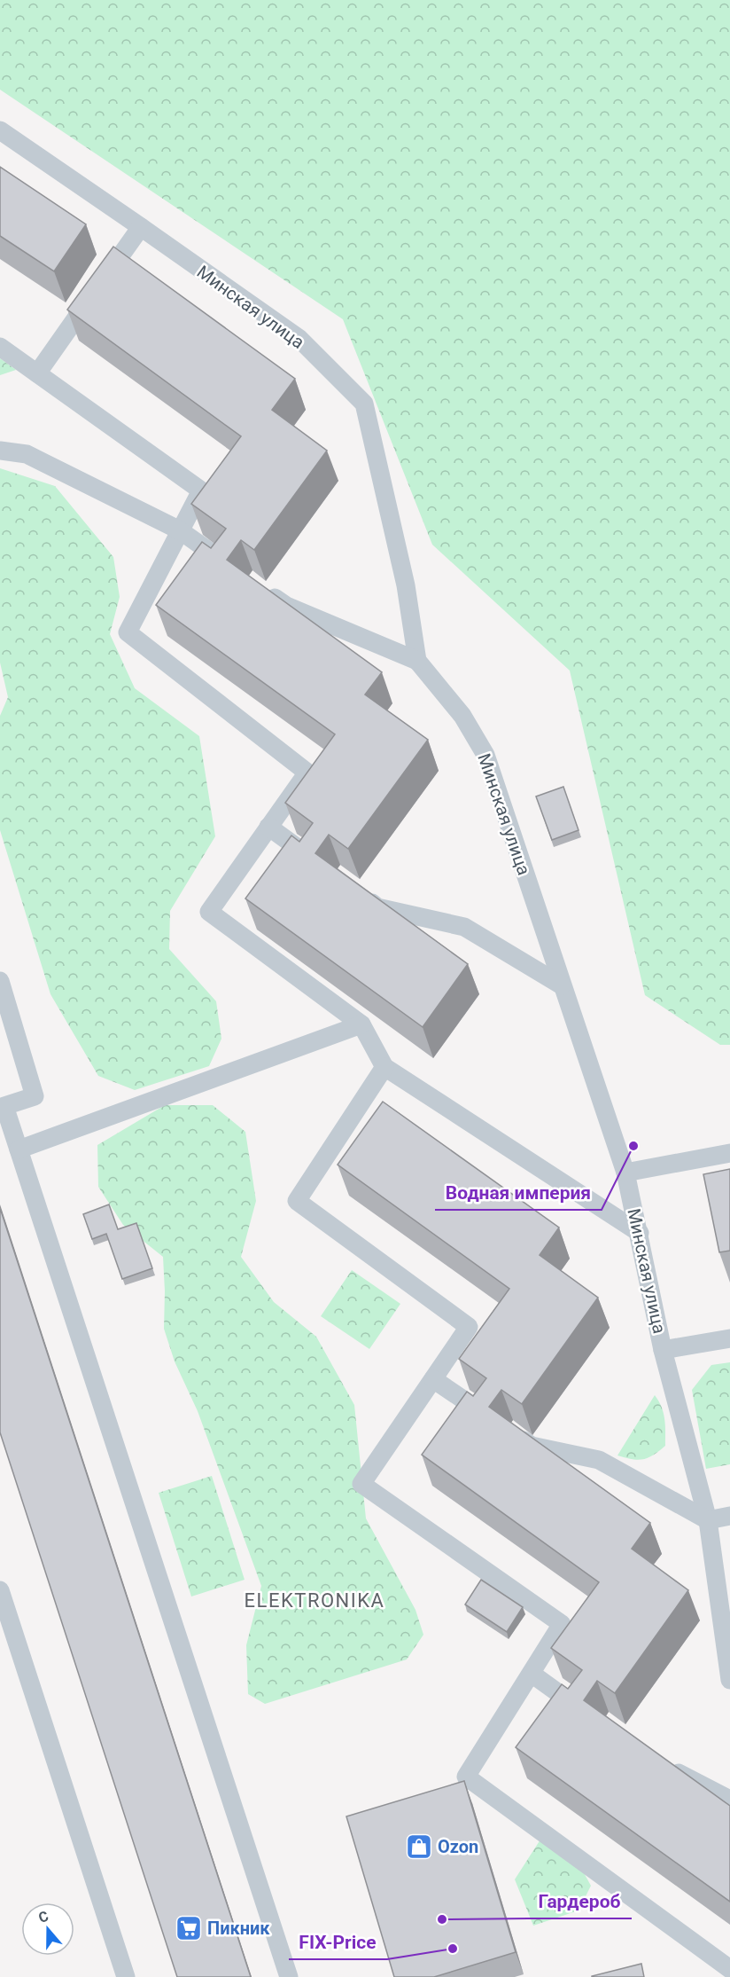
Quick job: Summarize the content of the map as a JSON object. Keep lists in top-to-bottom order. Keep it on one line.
{"streets":{"lane":["Минская улица"]},"districts":["ELEKTRONIKA"],"places":{"other":["Водная империя","Гардероб","FIX-Price"],"shop":["Ozon"],"supermarket":["Пикник"]},"north":"top"}
